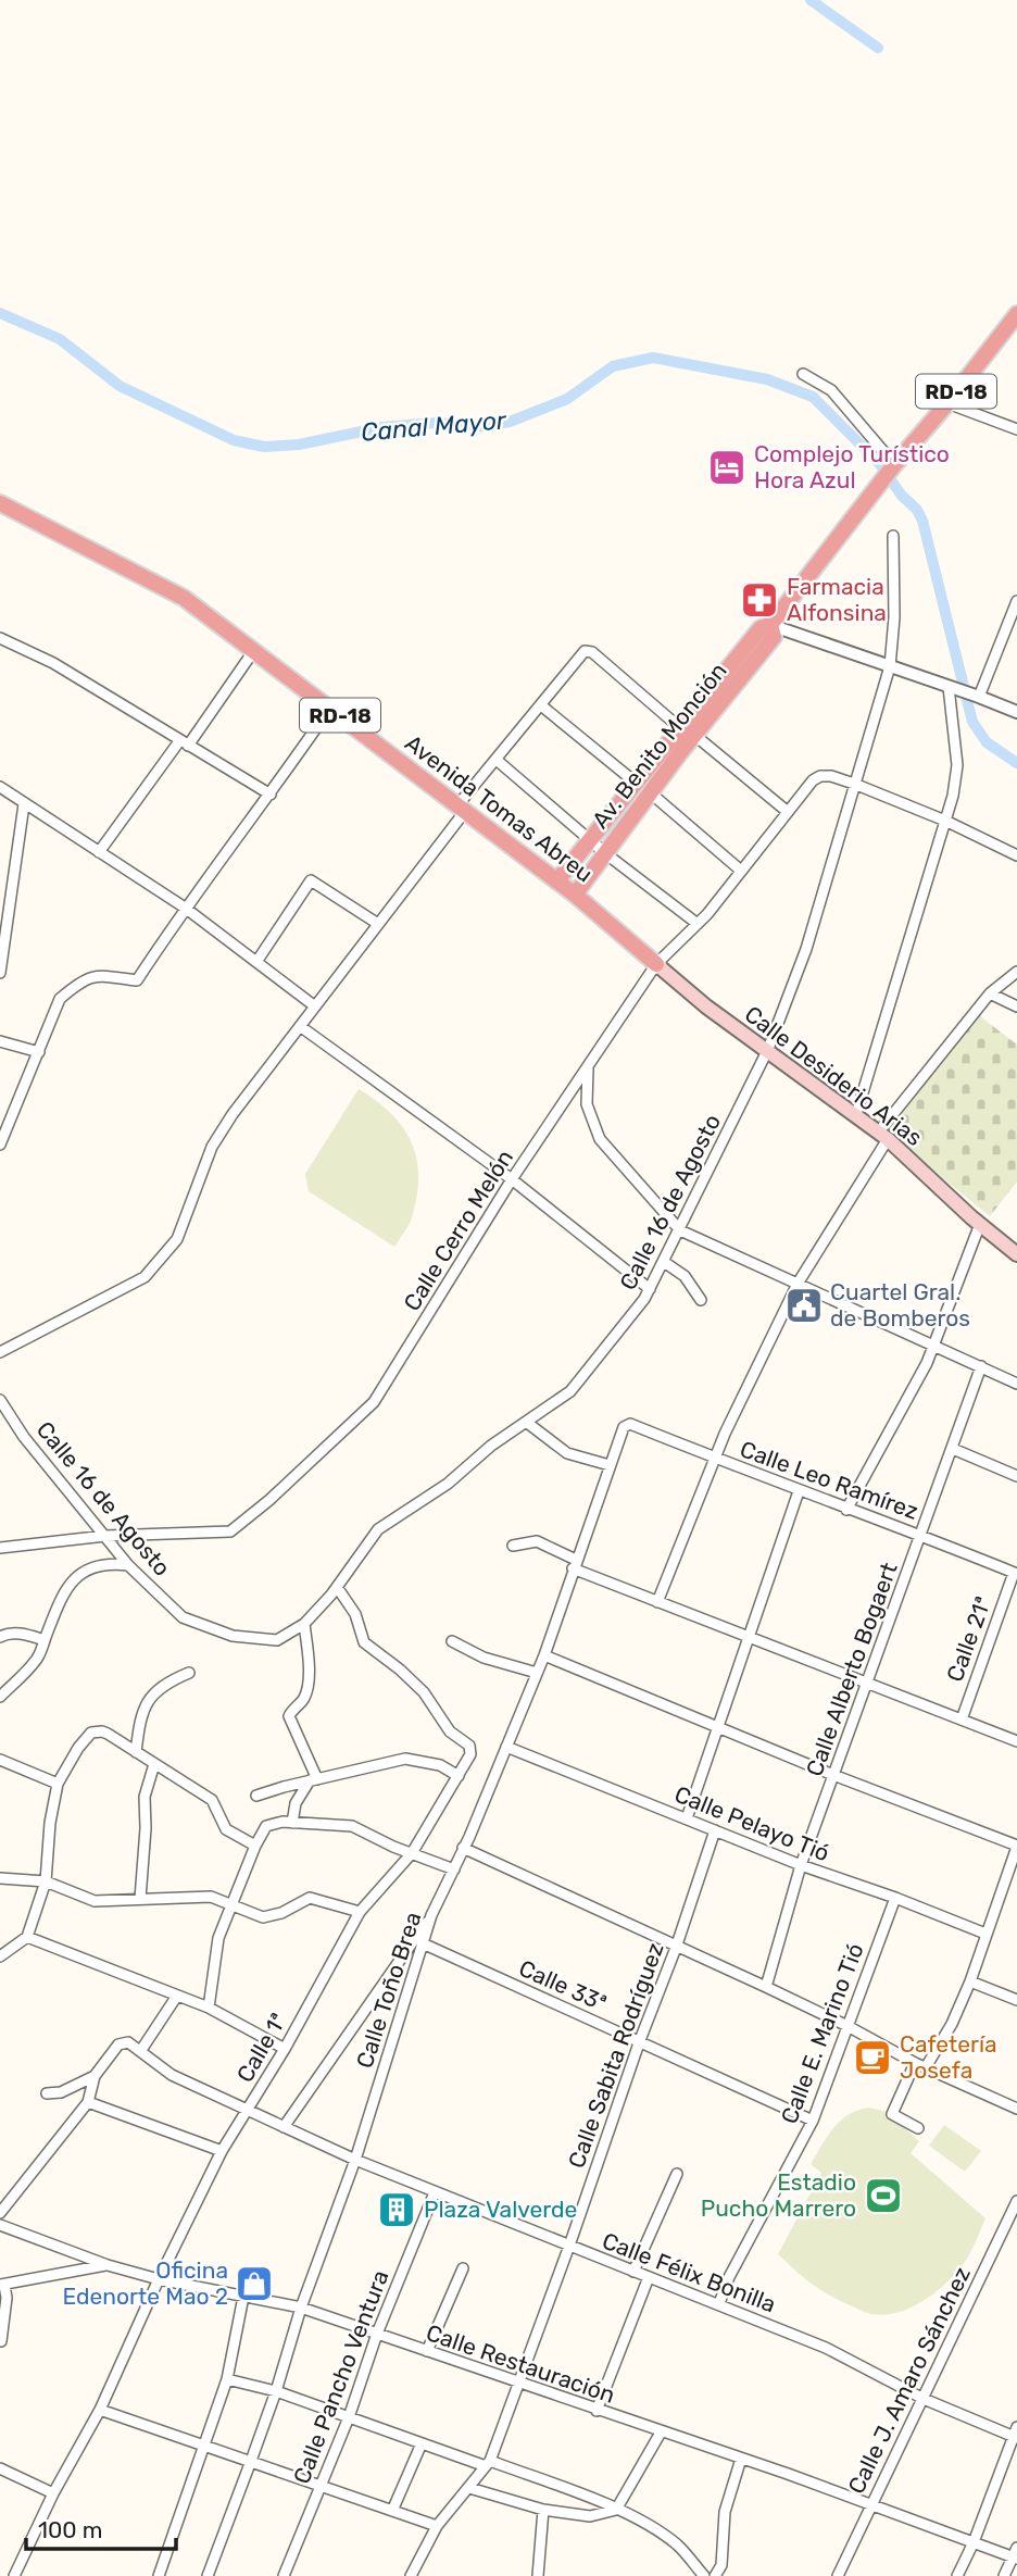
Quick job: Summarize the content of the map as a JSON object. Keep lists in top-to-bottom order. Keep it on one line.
{"streets":{"main road":["RD-18","Av. Benito Monción","Avenida Tomas Abreu","Calle Desiderio Arias"],"street":["Calle 16 de Agosto","Calle Cerro Melón","Calle Leo Ramírez","Calle 21ª","Calle Alberto Bogaert","Calle Pelayo Tió","Calle 33ª","Calle Toño Brea","Calle E. Marino Tió","Calle 1ª","Calle Sabita Rodríguez","Calle Félix Bonilla","Calle Restauración","Calle Pancho Ventura","Calle J. Amaro Sánchez"]},"crossings":[["Av. Benito Monción","Avenida Tomas Abreu"],["Avenida Tomas Abreu","Calle Desiderio Arias"],["Avenida Tomas Abreu","Calle Cerro Melón"],["Calle Desiderio Arias","Calle 16 de Agosto"],["Calle Desiderio Arias","Calle Cerro Melón"],["Calle 16 de Agosto","Calle Cerro Melón"],["Calle 16 de Agosto","Calle 1ª"],["Calle Leo Ramírez","Calle 21ª"],["Calle Leo Ramírez","Calle Alberto Bogaert"],["Calle Leo Ramírez","Calle Toño Brea"],["Calle Alberto Bogaert","Calle Pelayo Tió"],["Calle Pelayo Tió","Calle Toño Brea"],["Calle Pelayo Tió","Calle E. Marino Tió"],["Calle Pelayo Tió","Calle Sabita Rodríguez"],["Calle 33ª","Calle Toño Brea"],["Calle 33ª","Calle E. Marino Tió"],["Calle 33ª","Calle Sabita Rodríguez"],["Calle Toño Brea","Calle Félix Bonilla"],["Calle Toño Brea","Calle Restauración"],["Calle E. Marino Tió","Calle Félix Bonilla"],["Calle 1ª","Calle Félix Bonilla"],["Calle 1ª","Calle Restauración"],["Calle Sabita Rodríguez","Calle Félix Bonilla"],["Calle Sabita Rodríguez","Calle Restauración"],["Calle Félix Bonilla","Calle Pancho Ventura"],["Calle Félix Bonilla","Calle J. Amaro Sánchez"],["Calle Restauración","Calle Pancho Ventura"],["Calle Restauración","Calle J. Amaro Sánchez"]],"water":["Canal Mayor"],"places":{"hotel":["Complejo Turístico Hora Azul"],"pharmacy":["Farmacia Alfonsina"],"public building":["Cuartel Gral. de Bomberos"],"cafe":["Cafetería Josefa"],"sports":["Estadio Pucho Marrero"],"building":["Plaza Valverde"],"shop":["Oficina Edenorte Mao 2"]},"scale_bar":"100 m"}
